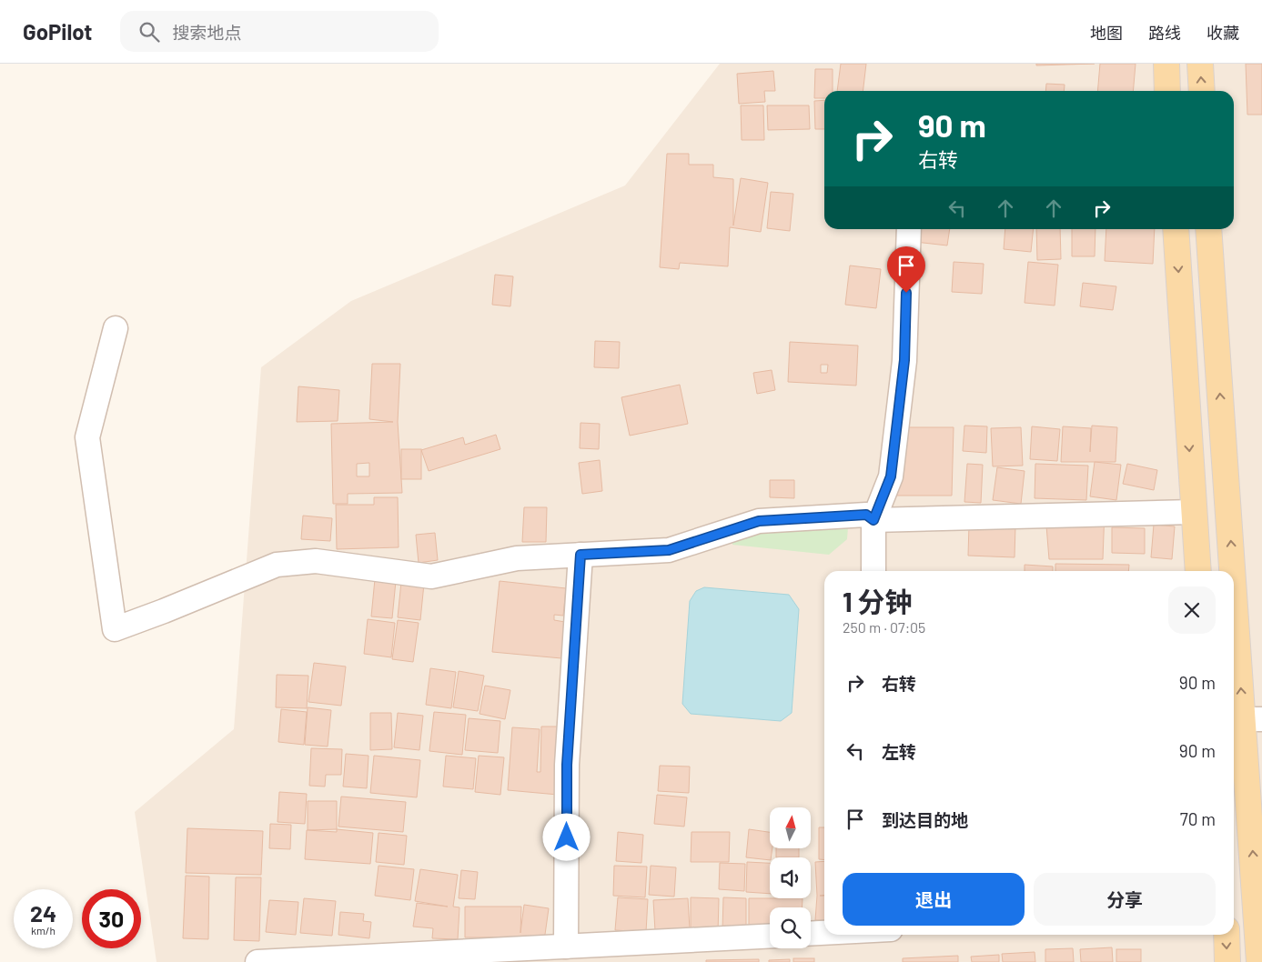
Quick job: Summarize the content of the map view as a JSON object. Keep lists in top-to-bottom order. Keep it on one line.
{"north":"top","page":{"header":"GoPilot","search":"搜索地点","nav":["地图","路线","收藏"],"turn":["90 m","右转"],"heading":["1 分钟","250 m · 07:05"],"list":[{"name":"右转","value":"90 m"},{"name":"左转","value":"90 m"},{"name":"到达目的地","value":"70 m"}],"buttons":["退出","分享"],"speed":"24 km/h","limit":"30"}}
